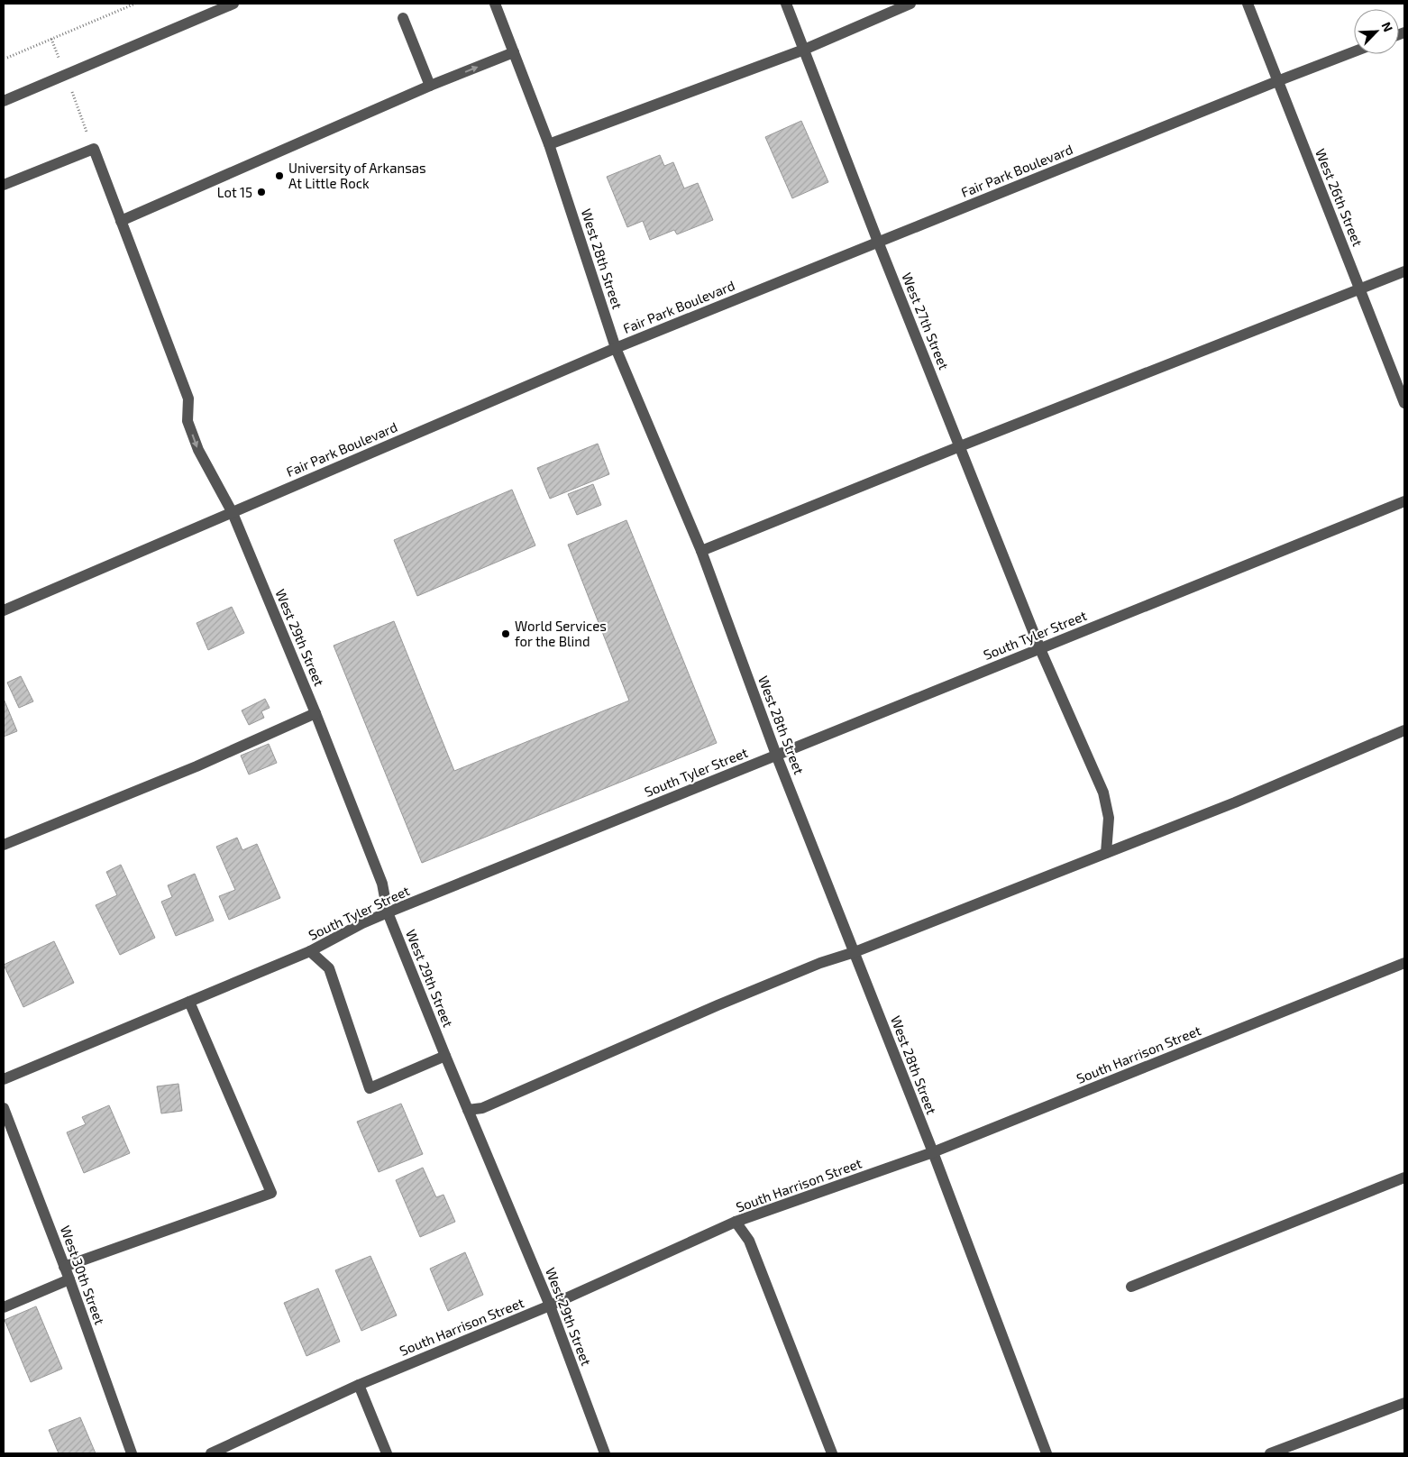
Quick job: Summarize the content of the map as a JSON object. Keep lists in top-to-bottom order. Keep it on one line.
{"streets":{"street":["Fair Park Boulevard","West 26th Street","West 28th Street","West 27th Street","South Tyler Street","West 29th Street","South Harrison Street","West 30th Street"]},"crossings":[["Fair Park Boulevard","West 26th Street"],["Fair Park Boulevard","West 28th Street"],["Fair Park Boulevard","West 27th Street"],["Fair Park Boulevard","West 29th Street"],["West 28th Street","South Tyler Street"],["West 28th Street","South Harrison Street"],["West 27th Street","South Tyler Street"],["South Tyler Street","West 29th Street"],["West 29th Street","South Harrison Street"]],"places":["University of Arkansas At Little Rock","Lot 15","World Services for the Blind"],"north":"top right"}
